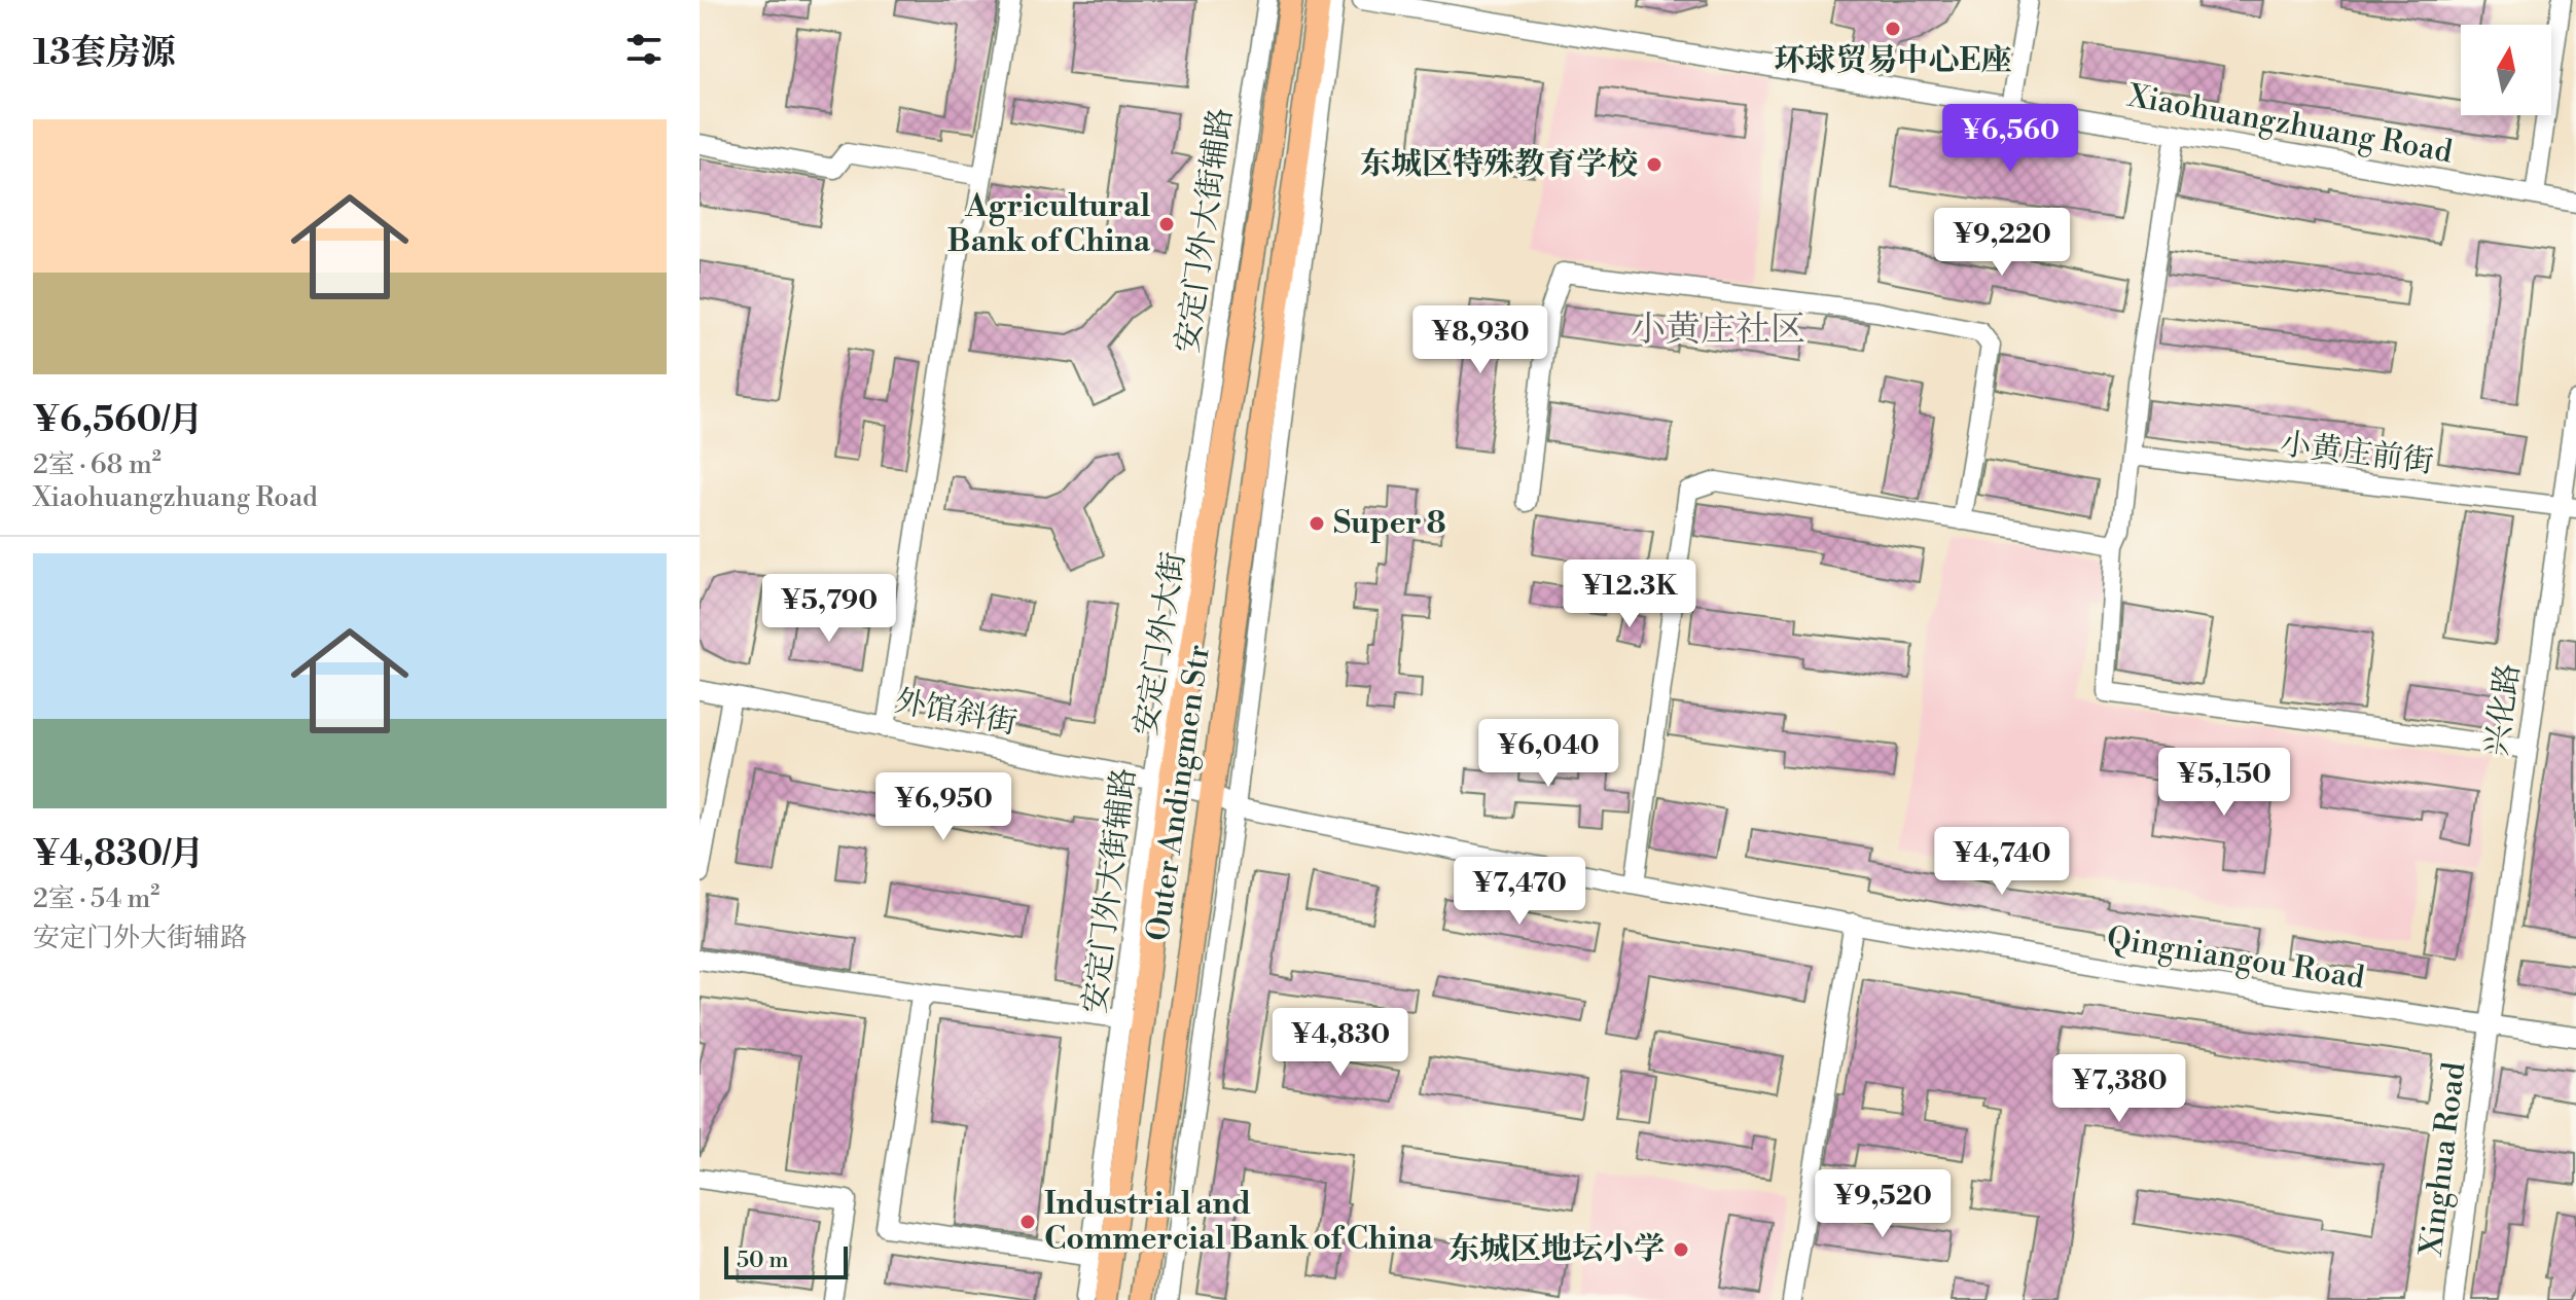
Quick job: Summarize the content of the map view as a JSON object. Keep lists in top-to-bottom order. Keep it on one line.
{"streets":{"main road":["安定门外大街","Outer Andingmen Str"],"street":["Xiaohuangzhuang Road","安定门外大街辅路","小黄庄前街","兴化路","外馆斜街","Qingniangou Road","Xinghua Road"]},"crossings":[["安定门外大街辅路","安定门外大街"],["安定门外大街辅路","外馆斜街"],["小黄庄前街","兴化路"],["安定门外大街","外馆斜街"],["兴化路","Qingniangou Road"],["兴化路","Xinghua Road"],["外馆斜街","Outer Andingmen Str"],["外馆斜街","Qingniangou Road"],["Outer Andingmen Str","Qingniangou Road"],["Qingniangou Road","Xinghua Road"]],"districts":["小黄庄社区"],"places":["环球贸易中心E座","东城区特殊教育学校","Agricultural Bank of China","Super 8","Industrial and Commercial Bank of China","东城区地坛小学"],"scale_bar":"50 m","north":"top","page":{"heading":"13套房源","list":[{"name":"¥6,560/月","note":"2室 · 68 m² · Xiaohuangzhuang Road"},{"name":"¥4,830/月","note":"2室 · 54 m² · 安定门外大街辅路"}],"price":["¥6,560","¥9,220","¥8,930","¥12.3K","¥5,790","¥6,040","¥5,150","¥6,950","¥4,740","¥7,470","¥4,830","¥7,380","¥9,520"],"scale":"50 m"}}
